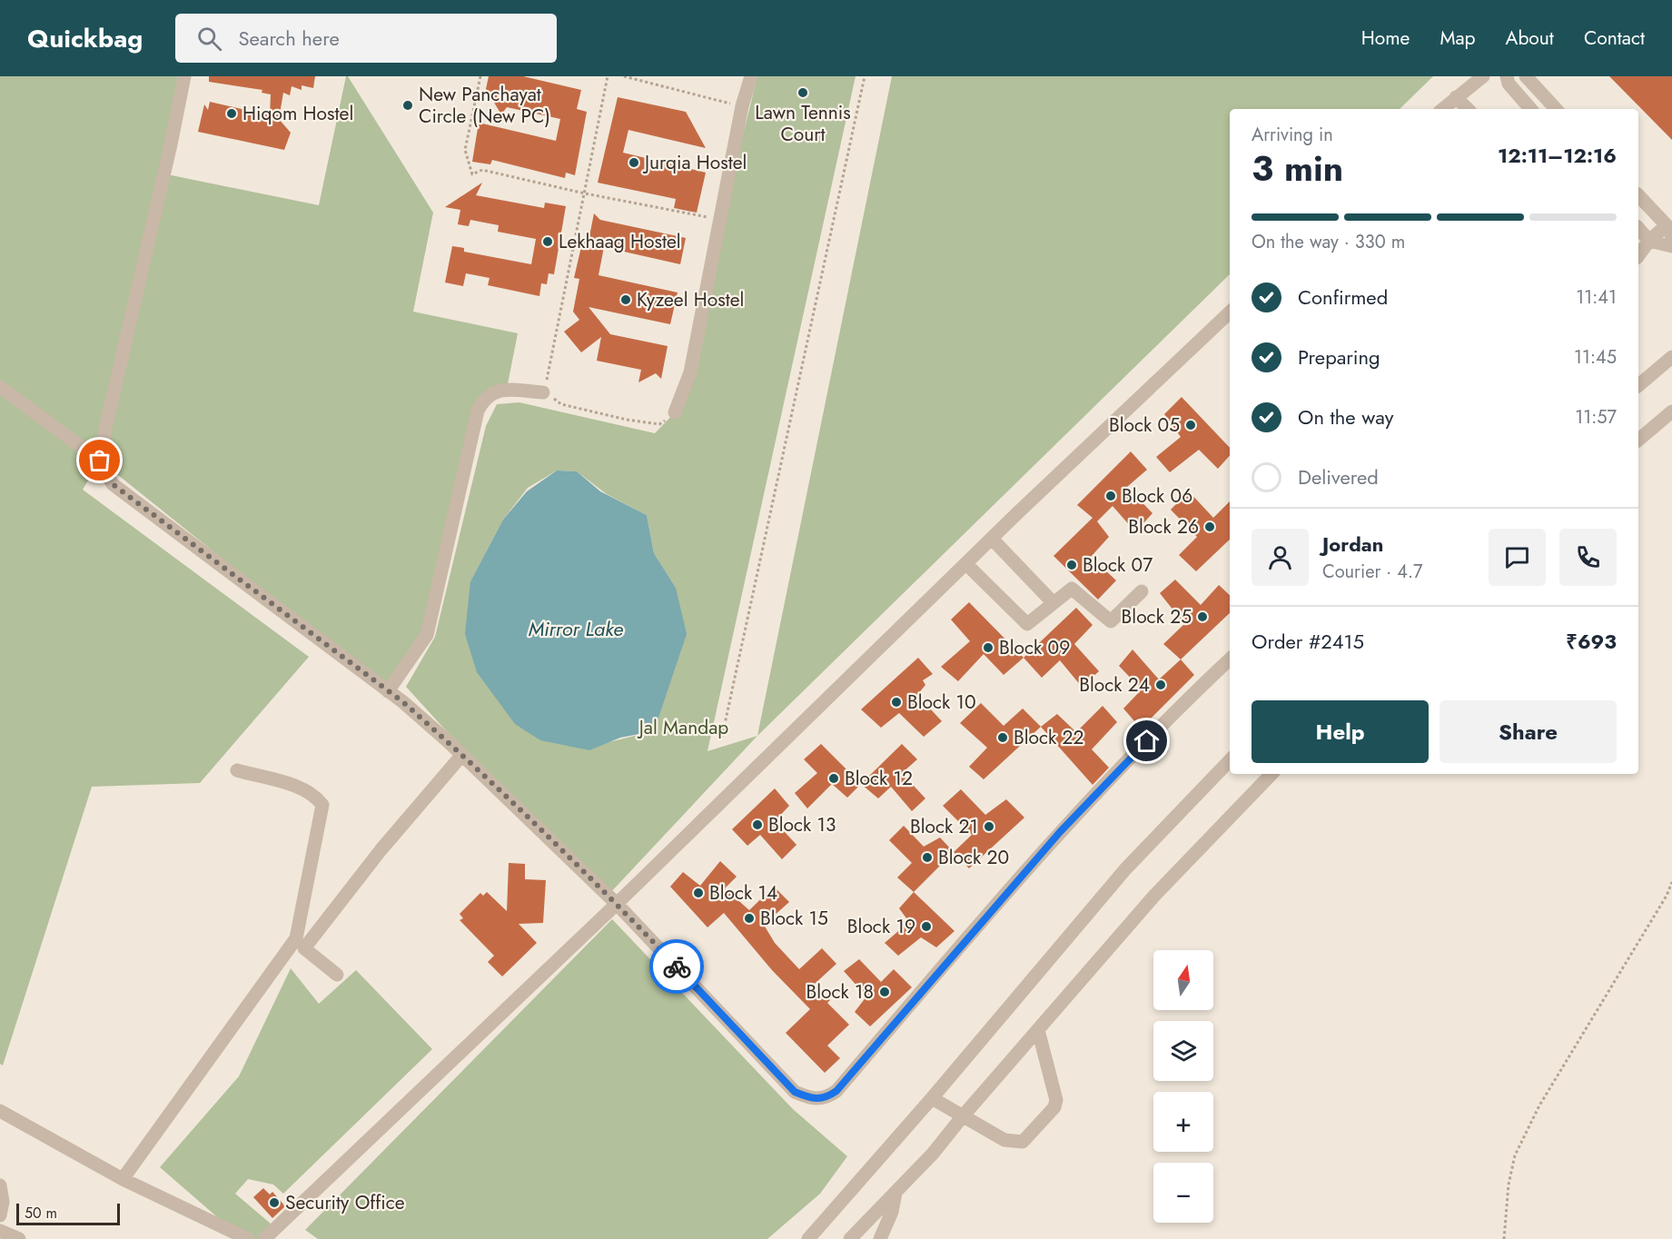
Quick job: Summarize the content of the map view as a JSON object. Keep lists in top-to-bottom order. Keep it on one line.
{"water":["Mirror Lake"],"parks":["Jal Mandap"],"places":["Lawn Tennis Court","New Panchayat Circle (New PC)","Hiqom Hostel","Jurqia Hostel","Lekhaag Hostel","Kyzeel Hostel","Block 05","Block 06","Block 26","Block 07","Block 25","Block 09","Block 24","Block 10","Block 22","Block 12","Block 13","Block 21","Block 20","Block 14","Block 15","Block 19","Block 18","Security Office"],"scale_bar":"50 m","north":"top","page":{"header":"Quickbag","search":"Search here","nav":["Home","Map","About","Contact"],"heading":["3 min","Arriving in","12:11–12:16"],"panel":["Jordan","Courier · 4.7","Order #2415","₹693"],"bar":"On the way · 330 m","list":[["Confirmed","11:41"],["Preparing","11:45"],["On the way","11:57"],"Delivered"],"buttons":["Help","Share"],"map_buttons":["+","−"],"scale":"50 m"}}
